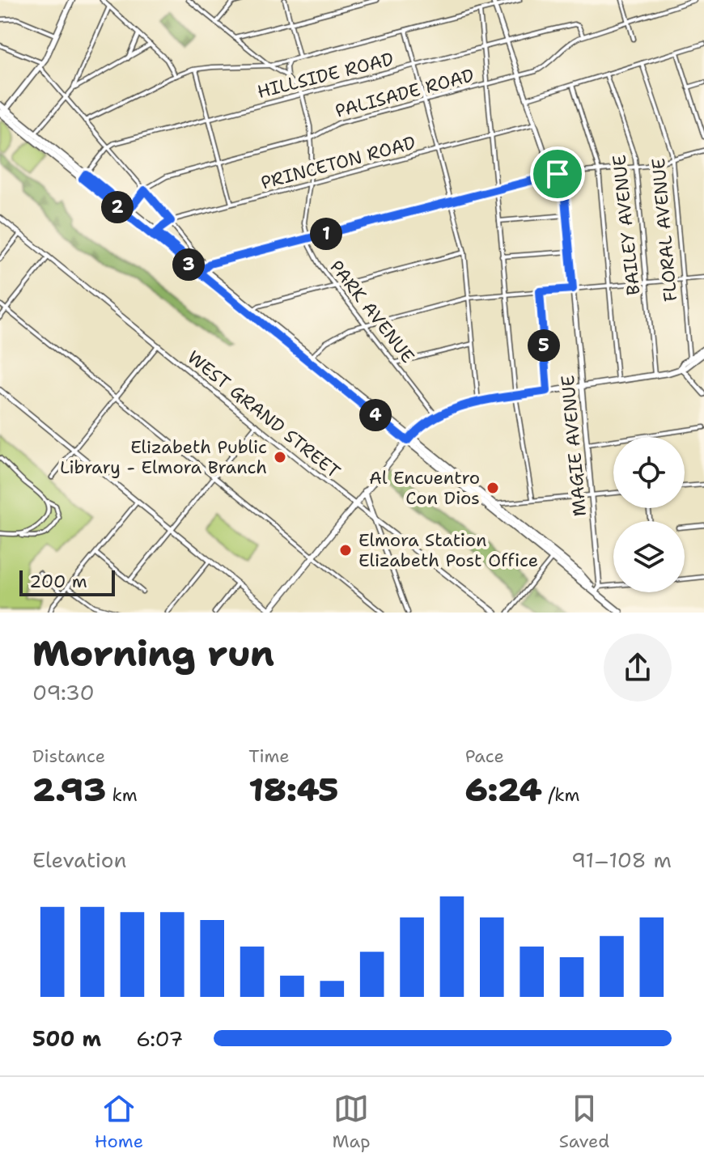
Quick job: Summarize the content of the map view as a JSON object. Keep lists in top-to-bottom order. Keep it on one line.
{"streets":{"street":["HILLSIDE ROAD","PALISADE ROAD","PRINCETON ROAD","BAILEY AVENUE","FLORAL AVENUE","PARK AVENUE","WEST GRAND STREET","MAGIE AVENUE"]},"crossings":[["HILLSIDE ROAD","PALISADE ROAD"],["HILLSIDE ROAD","PARK AVENUE"],["HILLSIDE ROAD","MAGIE AVENUE"],["PALISADE ROAD","PARK AVENUE"],["PALISADE ROAD","MAGIE AVENUE"],["PRINCETON ROAD","PARK AVENUE"],["PRINCETON ROAD","MAGIE AVENUE"]],"places":["Elizabeth Public Library - Elmora Branch","Al Encuentro Con Dios","Elmora Station Elizabeth Post Office"],"scale_bar":"200 m","page":{"pins":["2","1","3","5","4"],"scale":"200 m","heading":["Morning run","09:30"],"stats":[["Distance","2.93 km"],["Time","18:45"],["Pace","6:24 /km"]],"chart":["Elevation","91–108 m"],"list":[{"name":"500 m","note":"6:07"}],"tabs":["Home","Map","Saved"]}}
